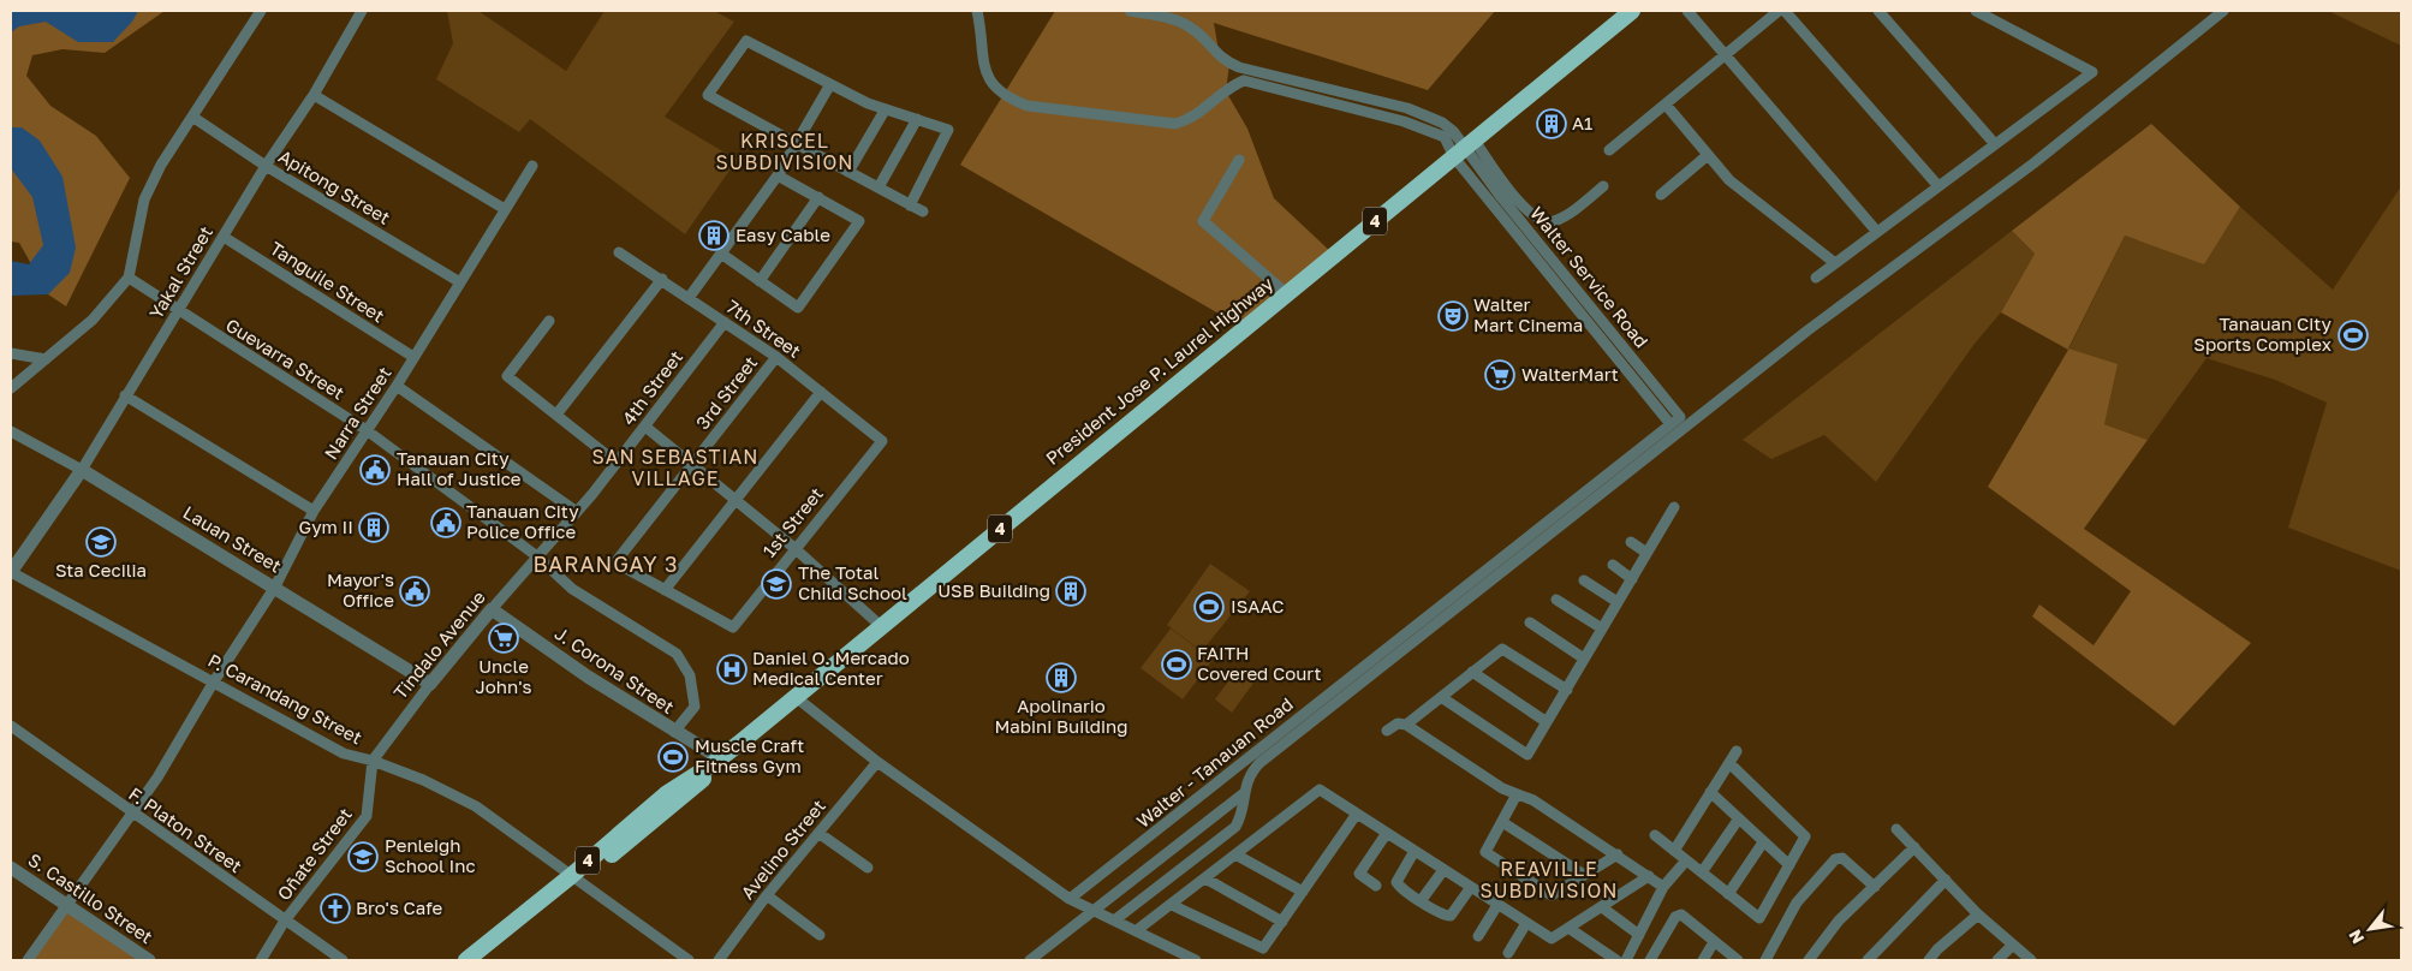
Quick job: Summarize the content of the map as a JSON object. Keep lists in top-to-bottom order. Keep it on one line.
{"streets":{"highway":["4","President Jose P. Laurel Highway"],"street":["Apitong Street","Yakal Street","Walter Service Road","Tanguile Street","7th Street","Guevarra Street","4th Street","3rd Street","Narra Street","1st Street","Lauan Street","Tindalo Avenue","J. Corona Street","P. Carandang Street","Walter - Tanauan Road","F. Platon Street","Avelino Street","Oñate Street","S. Castillo Street"]},"crossings":[["Apitong Street","Yakal Street"],["Apitong Street","Narra Street"],["Yakal Street","Tanguile Street"],["Yakal Street","Guevarra Street"],["Yakal Street","Lauan Street"],["Walter Service Road","President Jose P. Laurel Highway"],["Walter Service Road","Walter - Tanauan Road"],["Tanguile Street","Narra Street"],["7th Street","4th Street"],["7th Street","3rd Street"],["7th Street","1st Street"],["Guevarra Street","4th Street"],["Guevarra Street","Narra Street"],["Guevarra Street","Tindalo Avenue"],["Guevarra Street","J. Corona Street"],["President Jose P. Laurel Highway","J. Corona Street"],["President Jose P. Laurel Highway","P. Carandang Street"],["4th Street","Tindalo Avenue"],["3rd Street","1st Street"],["Narra Street","Lauan Street"],["Narra Street","P. Carandang Street"],["Narra Street","F. Platon Street"],["Narra Street","S. Castillo Street"],["Lauan Street","Tindalo Avenue"],["Tindalo Avenue","J. Corona Street"],["Tindalo Avenue","P. Carandang Street"],["Tindalo Avenue","Oñate Street"],["P. Carandang Street","Oñate Street"],["F. Platon Street","Oñate Street"]],"districts":["KRISCEL SUBDIVISION","SAN SEBASTIAN VILLAGE","BARANGAY 3","REAVILLE SUBDIVISION"],"places":{"building":["A1","Easy Cable","Gym II","USB Building","Apolinario Mabini Building"],"theatre":["Walter Mart Cinema"],"sports":["Tanauan City Sports Complex","ISAAC","FAITH Covered Court","Muscle Craft Fitness Gym"],"supermarket":["WalterMart","Uncle John's"],"public building":["Tanauan City Hall of Justice","Tanauan City Police Office","Mayor's Office"],"school or university":["Sta Cecilia","The Total Child School","Penleigh School Inc"],"hospital":["Daniel O. Mercado Medical Center"],"church":["Bro's Cafe"]},"north":"bottom left"}
